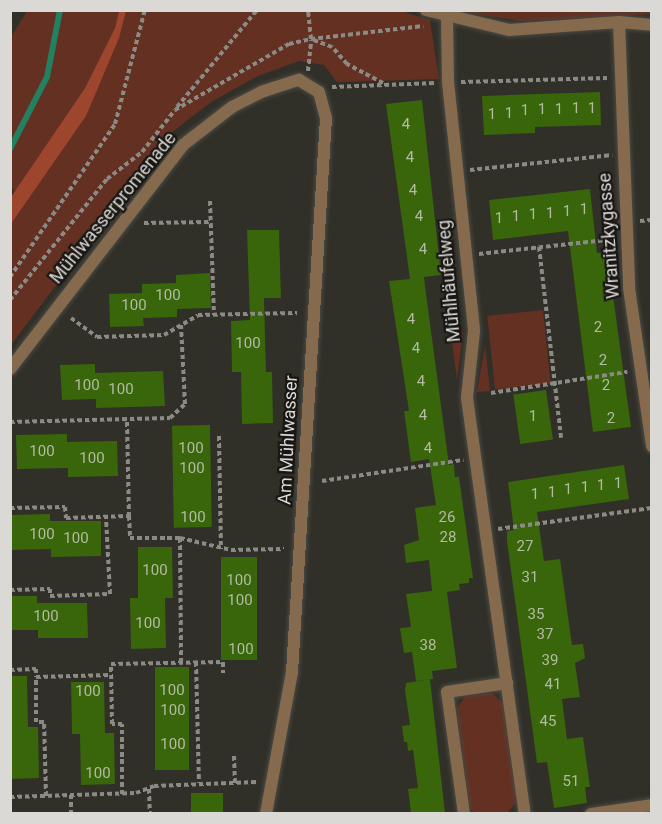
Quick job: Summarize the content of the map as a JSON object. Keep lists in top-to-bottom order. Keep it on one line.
{"streets":{"street":["Mühlwasserpromenade","Wranitzkygasse","Mühlhäufelweg","Am Mühlwasser"]},"crossings":[["Mühlwasserpromenade","Am Mühlwasser"]],"house_numbers":["1","1","1","1","1","1","1","4","4","4","1","1","1","1","4","1","1","4","100","100","4","2","100","4","2","4","100","2","100","4","1","2","100","4","100","100","100","1","1","1","1","1","1","100","26","100","28","100","27","100","31","100","100","35","100","100","37","38","100","39","41","100","100","100","45","100","100","51"]}
